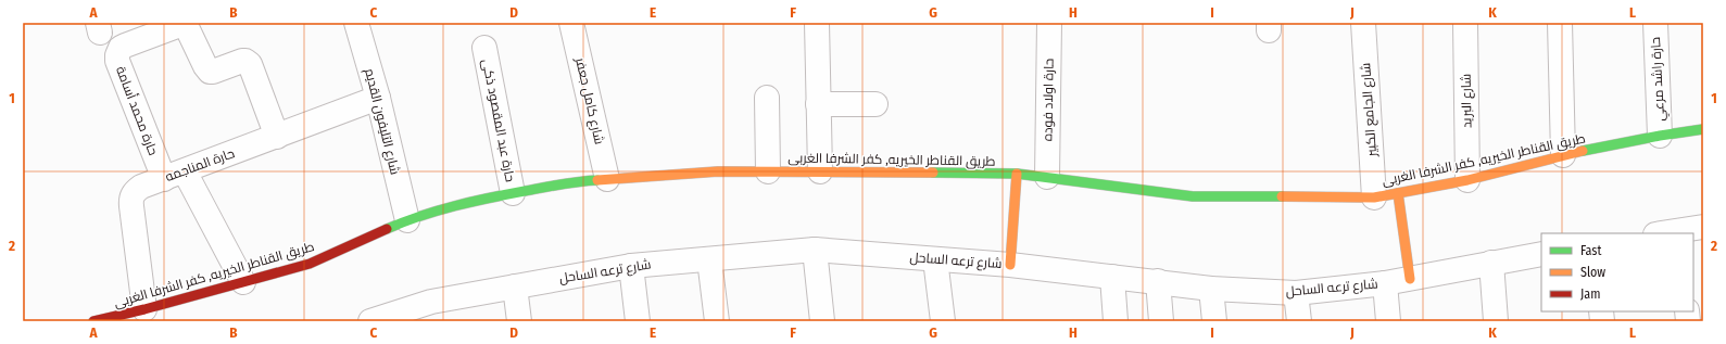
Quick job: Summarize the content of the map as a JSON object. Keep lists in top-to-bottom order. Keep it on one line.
{"streets":{"street":["حارة راشد مرعي","حارة اولاد فوده","شارع كامل جعفر","شارع البريد","شارع الجامع الكبير","حارة محمد أسامة","حارة عبد المقصود ذكى","شارع التليفون القديم","طريق القناطر الخيريه, كفر الشرفا الغربى","حارة المناجمه","شارع ترعه الساحل"]},"crossings":[["حارة راشد مرعي","طريق القناطر الخيريه, كفر الشرفا الغربى"],["حارة اولاد فوده","طريق القناطر الخيريه, كفر الشرفا الغربى"],["شارع كامل جعفر","طريق القناطر الخيريه, كفر الشرفا الغربى"],["شارع البريد","طريق القناطر الخيريه, كفر الشرفا الغربى"],["شارع الجامع الكبير","طريق القناطر الخيريه, كفر الشرفا الغربى"],["حارة محمد أسامة","طريق القناطر الخيريه, كفر الشرفا الغربى"],["حارة محمد أسامة","حارة المناجمه"],["حارة عبد المقصود ذكى","طريق القناطر الخيريه, كفر الشرفا الغربى"],["شارع التليفون القديم","طريق القناطر الخيريه, كفر الشرفا الغربى"],["شارع التليفون القديم","حارة المناجمه"],["طريق القناطر الخيريه, كفر الشرفا الغربى","حارة المناجمه"]],"legend":["Fast","Slow","Jam"],"grid":{"columns":["A","B","C","D","E","F","G","H","I","J","K","L"],"rows":["1","2"]}}
